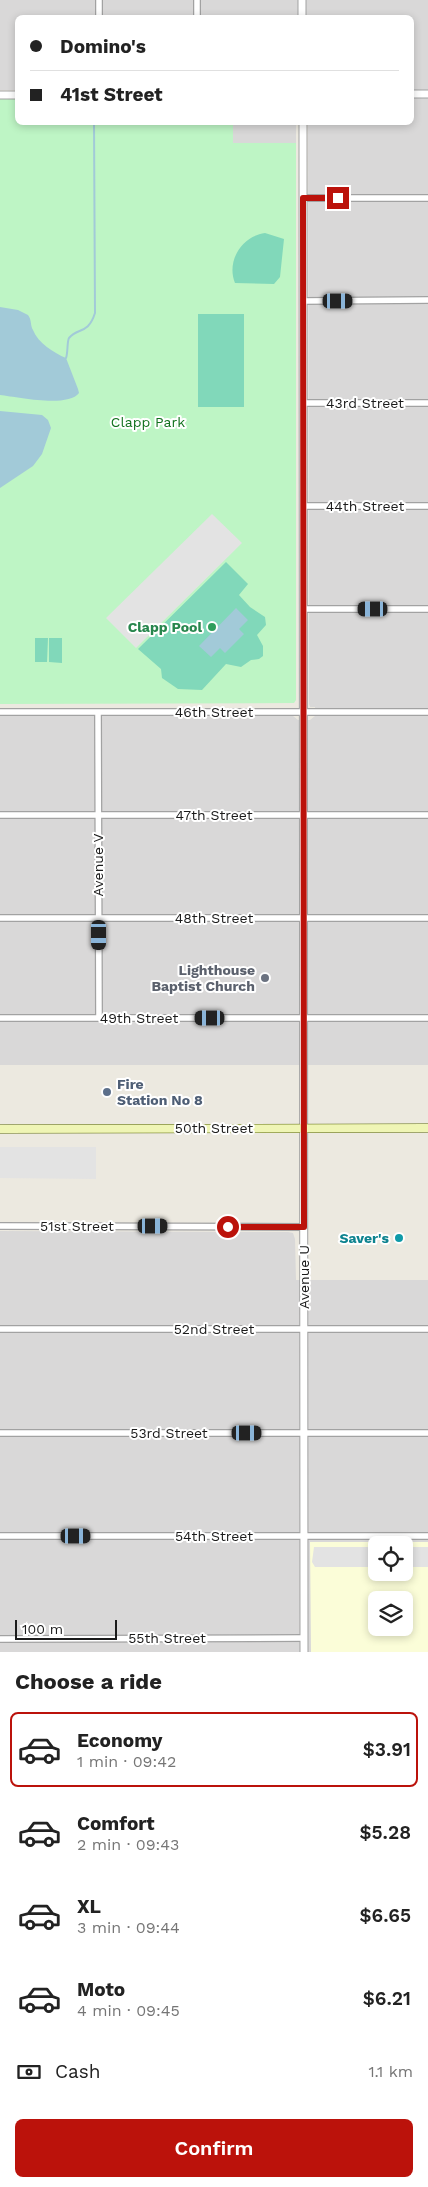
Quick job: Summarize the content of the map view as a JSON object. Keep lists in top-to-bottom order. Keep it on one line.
{"streets":{"main road":["50th Street"],"street":["43rd Street","44th Street","46th Street","47th Street","Avenue V","48th Street","49th Street","51st Street","Avenue U","52nd Street","53rd Street","54th Street","55th Street"]},"crossings":[["43rd Street","Avenue U"],["44th Street","Avenue U"],["46th Street","Avenue V"],["46th Street","Avenue U"],["47th Street","Avenue V"],["47th Street","Avenue U"],["Avenue V","48th Street"],["Avenue V","49th Street"],["48th Street","Avenue U"],["49th Street","Avenue U"],["50th Street","Avenue U"],["51st Street","Avenue U"],["Avenue U","52nd Street"],["Avenue U","53rd Street"],["Avenue U","54th Street"],["Avenue U","55th Street"]],"parks":["Clapp Park"],"places":["Clapp Pool","Lighthouse Baptist Church","Fire Station No 8","Saver's"],"scale_bar":"100 m","page":{"banner":["Domino's","41st Street"],"scale":"100 m","heading":"Choose a ride","list":[{"name":"Economy","note":"1 min · 09:42","value":"$3.91"},{"name":"Comfort","note":"2 min · 09:43","value":"$5.28"},{"name":"XL","note":"3 min · 09:44","value":"$6.65"},{"name":"Moto","note":"4 min · 09:45","value":"$6.21"}],"pay":["Cash","1.1 km"],"buttons":"Confirm"}}
